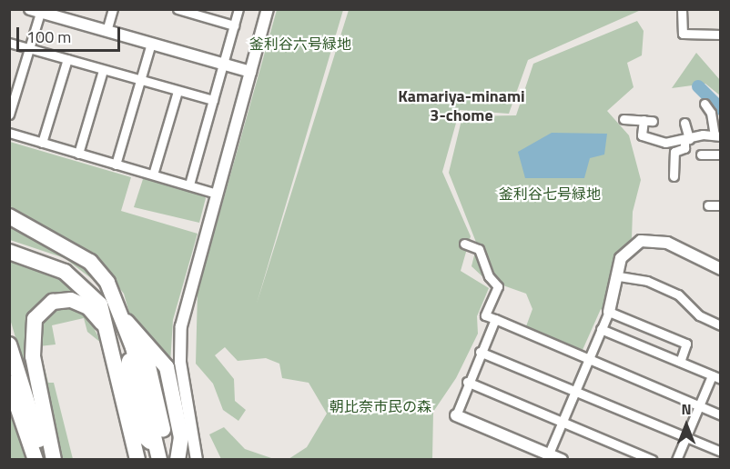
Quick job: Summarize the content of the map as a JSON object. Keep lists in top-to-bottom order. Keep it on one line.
{"districts":["Kamariya-minami 3-chome"],"parks":["釜利谷六号緑地","釜利谷七号緑地","朝比奈市民の森"],"scale_bar":"100 m","north":"top"}
